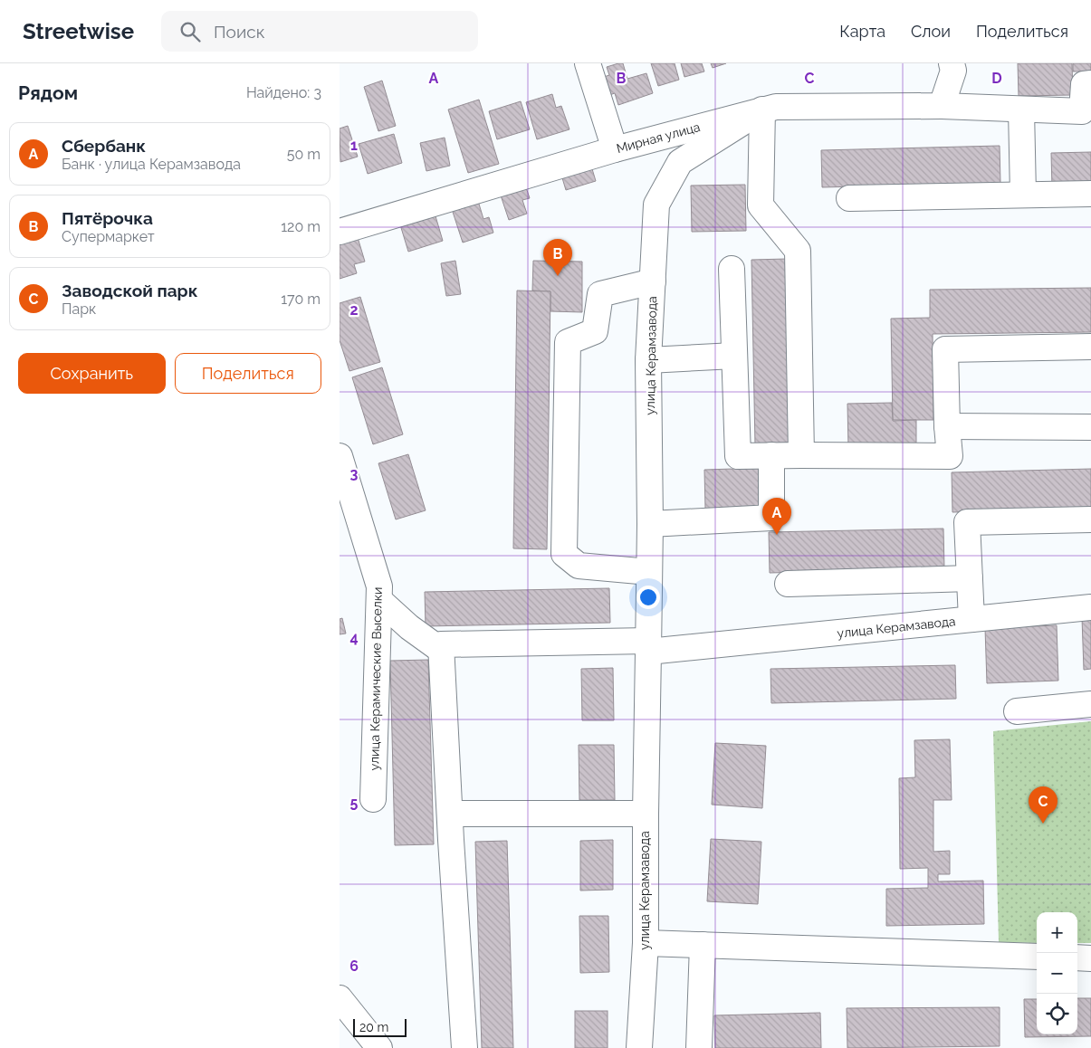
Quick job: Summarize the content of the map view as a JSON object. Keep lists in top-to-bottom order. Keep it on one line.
{"streets":{"street":["Мирная улица","улица Керамзавода","улица Керамические Выселки"]},"crossings":[["Мирная улица","улица Керамзавода"]],"scale_bar":"20 m","page":{"header":"Streetwise","search":"Поиск","nav":["Карта","Слои","Поделиться"],"heading":["Рядом","Найдено: 3"],"list":[{"mark":"A","name":"Сбербанк","note":"Банк · улица Керамзавода","value":"50 m"},{"mark":"B","name":"Пятёрочка","note":"Супермаркет","value":"120 m"},{"mark":"C","name":"Заводской парк","note":"Парк","value":"170 m"}],"pins":["B","A","C"],"buttons":["Сохранить","Поделиться"],"map_buttons":["+","−"],"scale":"20 m"},"grid":{"columns":["A","B","C","D"],"rows":["1","2","3","4","5","6"]}}
